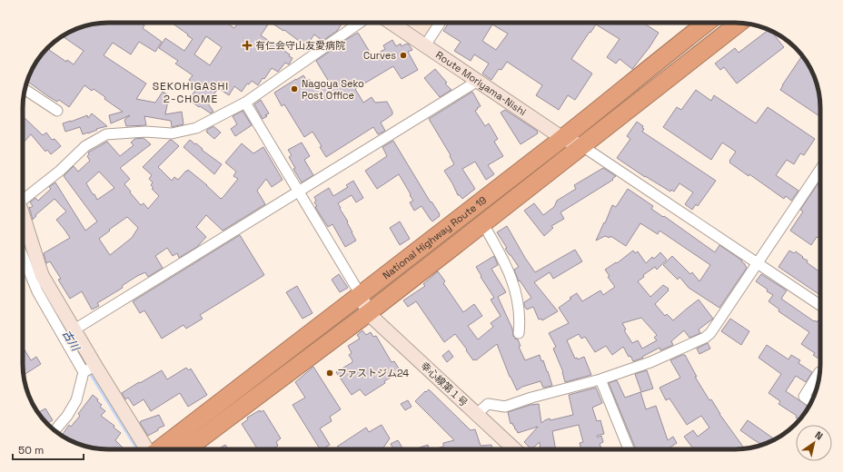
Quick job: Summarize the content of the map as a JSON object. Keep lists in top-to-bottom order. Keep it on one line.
{"streets":{"highway":["National Highway Route 19"],"street":["Route Moriyama-Nishi","幸心線第１号"]},"crossings":[["Route Moriyama-Nishi","National Highway Route 19"],["National Highway Route 19","幸心線第１号"]],"districts":["SEKOHIGASHI 2-CHOME"],"water":["古川"],"places":{"health":["有仁会守山友愛病院"],"other":["Curves","Nagoya Seko Post Office","ファストジム24"]},"scale_bar":"50 m","north":"top right"}
